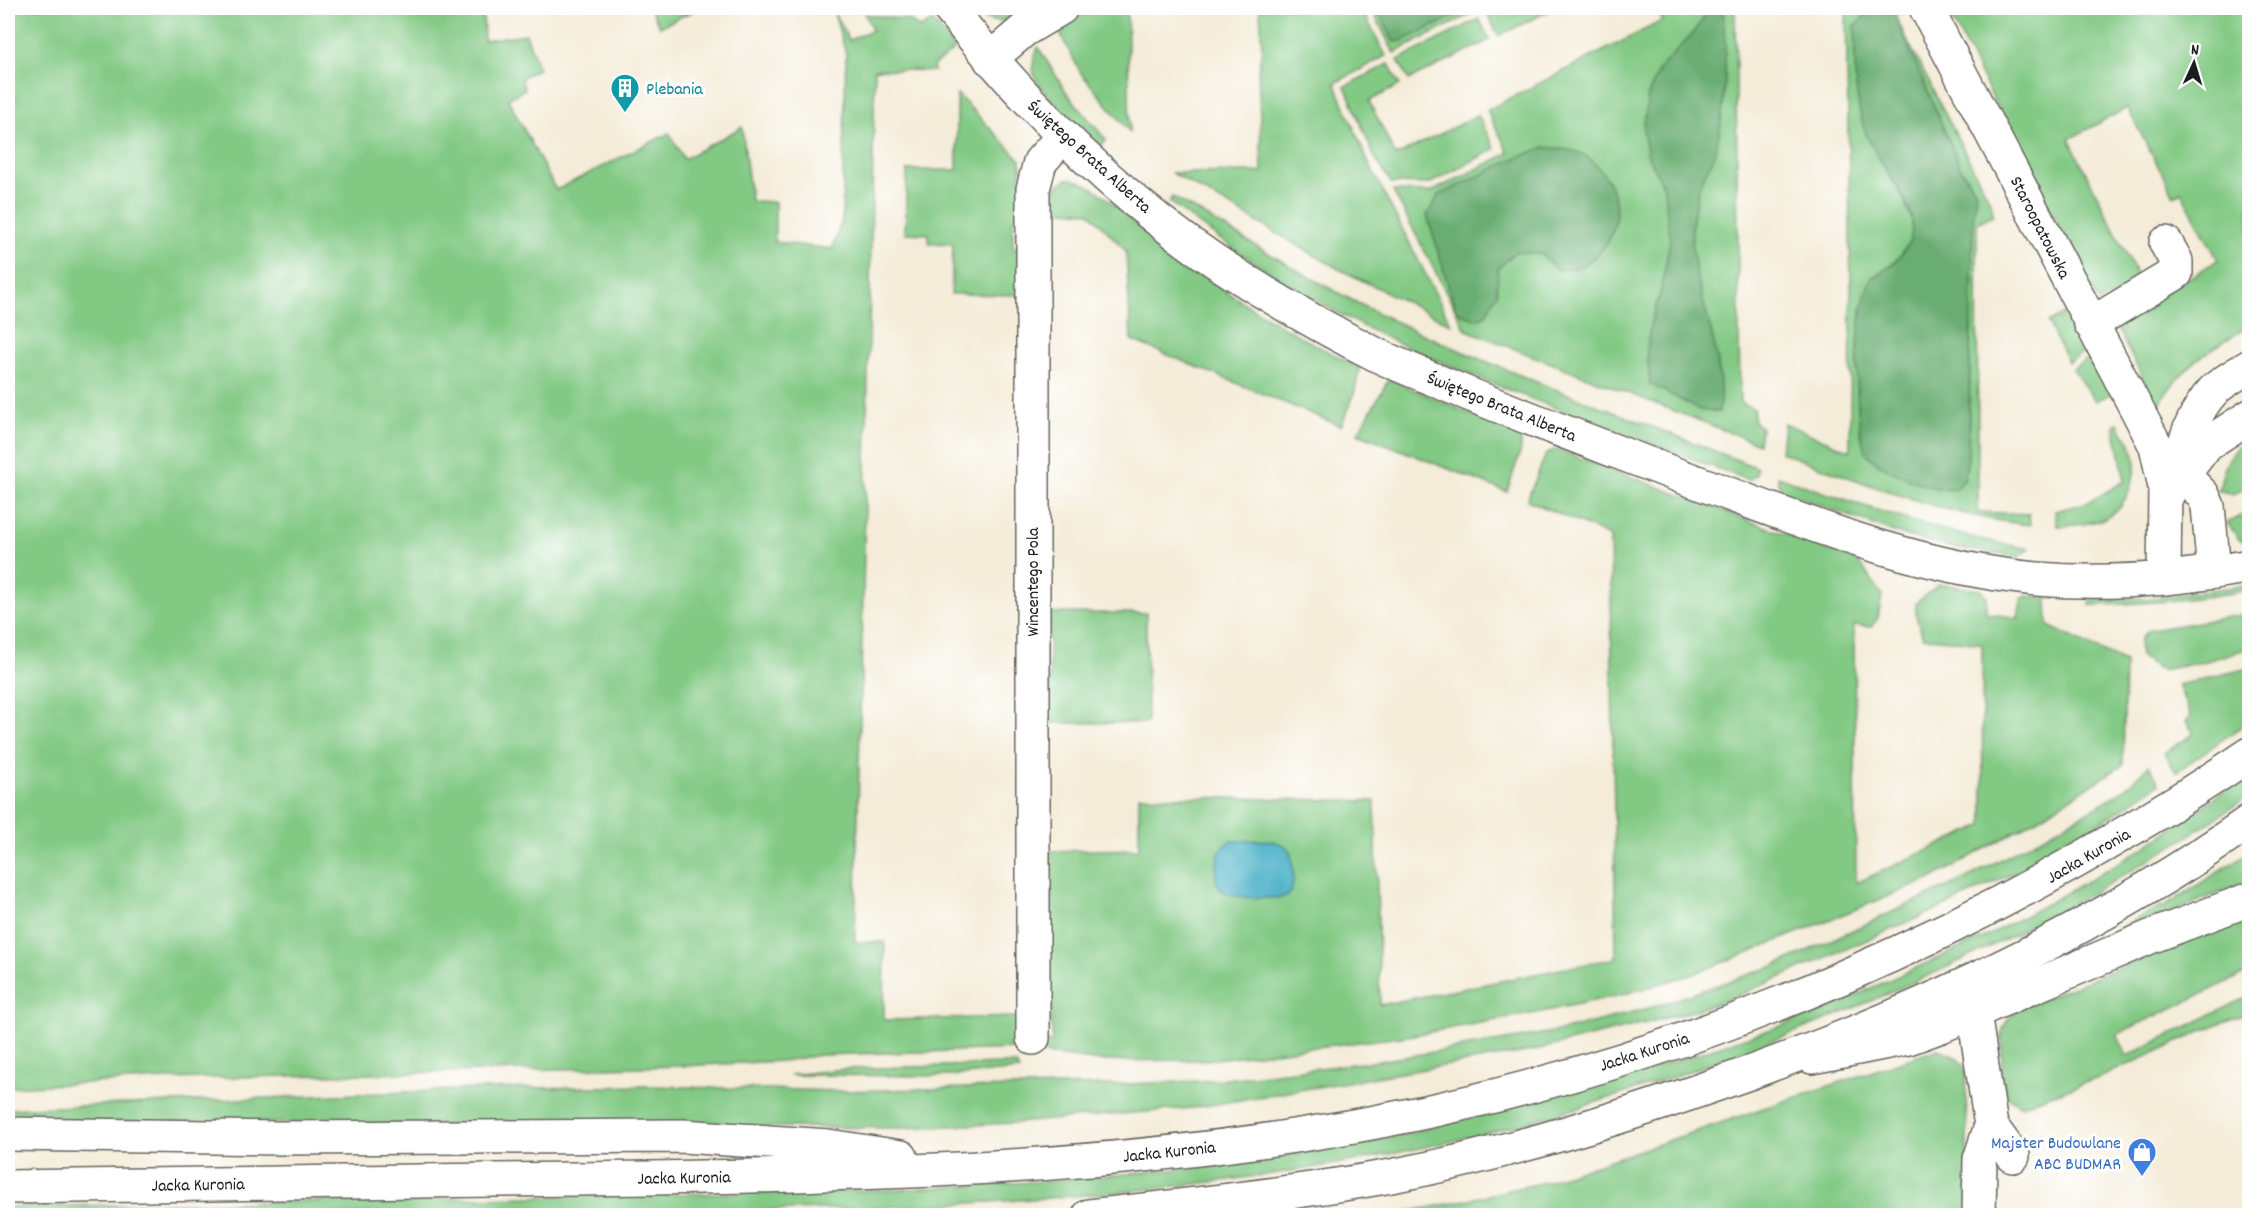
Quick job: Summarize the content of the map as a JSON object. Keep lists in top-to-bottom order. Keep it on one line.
{"streets":{"main road":["Świętego Brata Alberta","Staroopatowska","Wincentego Pola","Jacka Kuronia"]},"crossings":[["Świętego Brata Alberta","Staroopatowska"],["Świętego Brata Alberta","Wincentego Pola"]],"places":{"building":["Plebania"],"shop":["Majster Budowlane ABC BUDMAR"]},"north":"top"}
